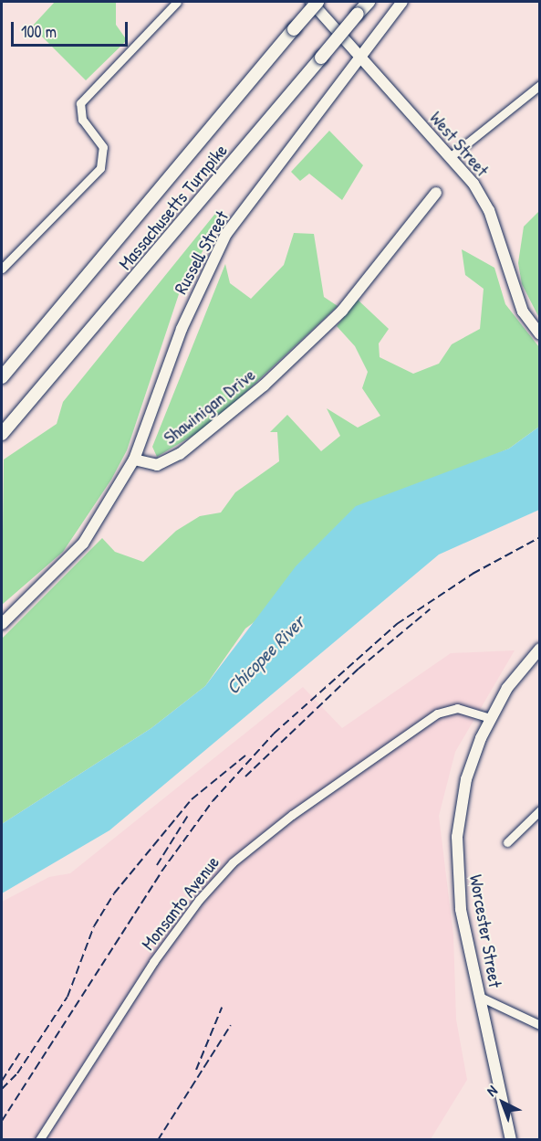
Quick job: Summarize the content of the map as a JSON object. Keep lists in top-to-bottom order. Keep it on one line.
{"streets":{"highway":["Massachusetts Turnpike"],"main road":["West Street","Russell Street","Shawinigan Drive","Worcester Street"],"street":["Monsanto Avenue"]},"crossings":[["West Street","Russell Street"],["Russell Street","Shawinigan Drive"],["Monsanto Avenue","Worcester Street"]],"water":["Chicopee River"],"scale_bar":"100 m","north":"top left"}
